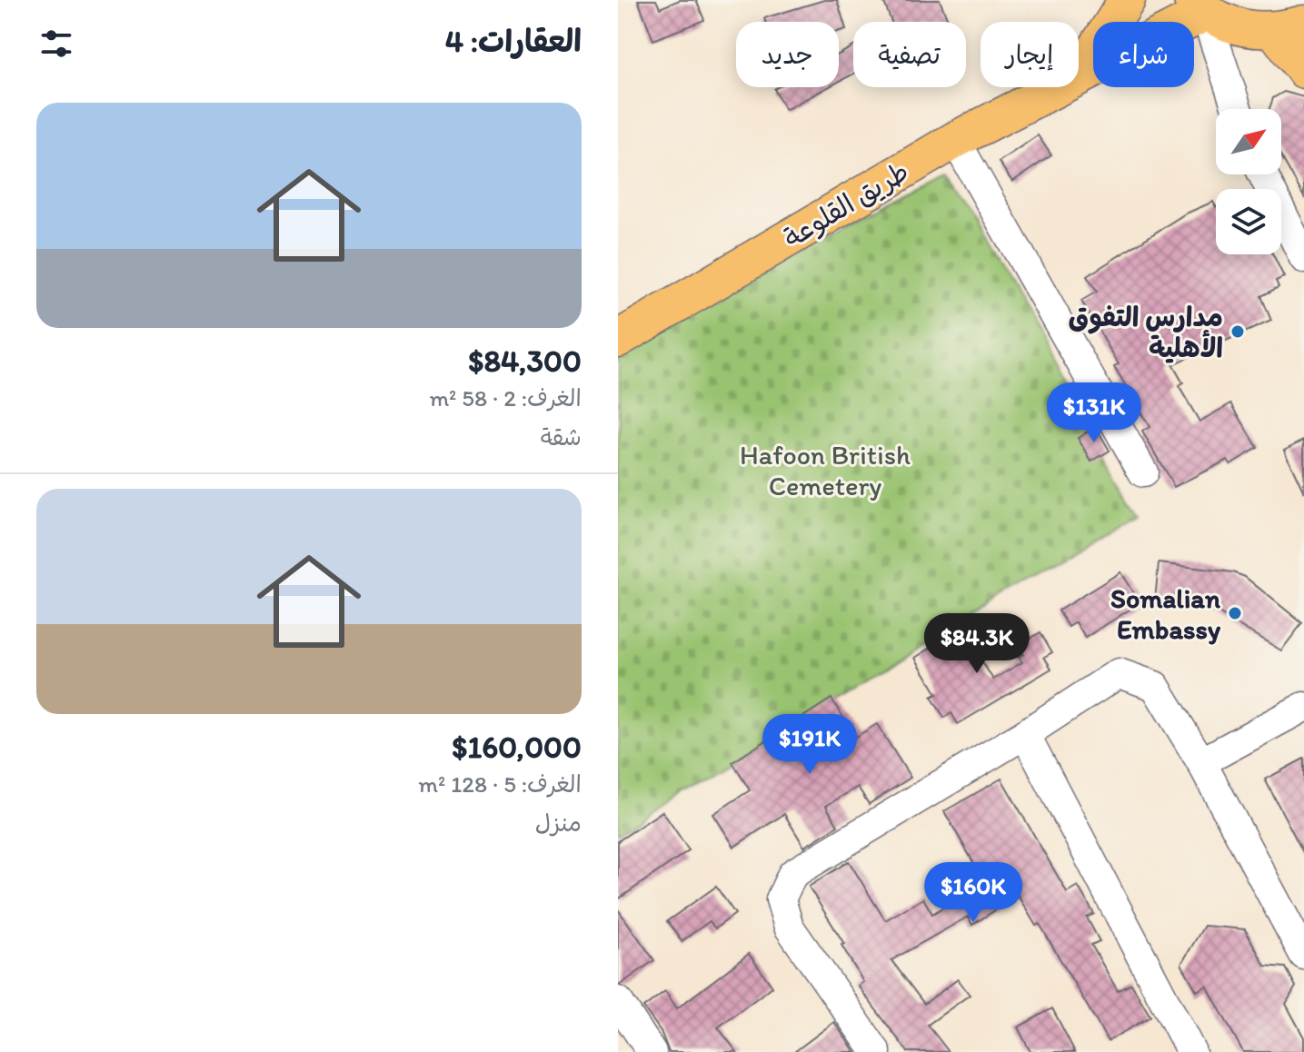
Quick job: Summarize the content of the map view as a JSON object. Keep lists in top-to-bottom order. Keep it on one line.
{"streets":{"main road":["طريق القلوعة"]},"parks":["Hafoon British Cemetery"],"places":["مدارس التفوق الأهلية","Somalian Embassy"],"north":"top right","page":{"heading":"العقارات: 4","chip":["شراء","إيجار","تصفية","جديد"],"list":[{"name":"$84,300","note":"الغرف: 2 · 58 m² · شقة"},{"name":"$160,000","note":"الغرف: 5 · 128 m² · منزل"}],"price":["$131K","$84.3K","$191K","$160K"]}}
